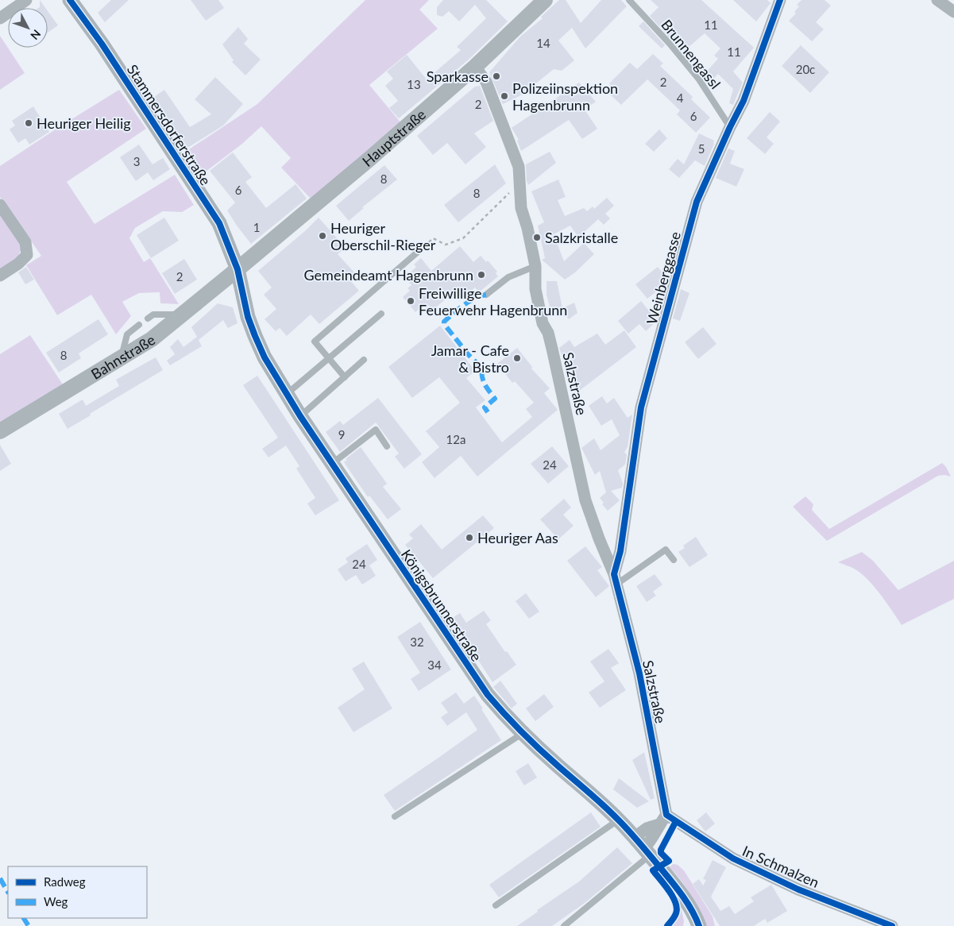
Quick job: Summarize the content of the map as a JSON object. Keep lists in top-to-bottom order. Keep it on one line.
{"streets":{"main road":["Hauptstraße","Bahnstraße"],"street":["Stammersdorferstraße","Weinberggasse","Salzstraße","Königsbrunnerstraße","In Schmalzen"],"lane":["Brunnengassl"]},"crossings":[["Brunnengassl","Weinberggasse"],["Stammersdorferstraße","Hauptstraße"],["Stammersdorferstraße","Bahnstraße"],["Stammersdorferstraße","Königsbrunnerstraße"],["Hauptstraße","Bahnstraße"],["Hauptstraße","Salzstraße"],["Hauptstraße","Königsbrunnerstraße"],["Weinberggasse","Salzstraße"],["Bahnstraße","Königsbrunnerstraße"],["Salzstraße","In Schmalzen"]],"places":["Sparkasse","Polizeiinspektion Hagenbrunn","Heuriger Heilig","Heuriger Oberschil-Rieger","Salzkristalle","Gemeindeamt Hagenbrunn","Freiwillige Feuerwehr Hagenbrunn","Jamar - Cafe & Bistro","Heuriger Aas"],"house_numbers":["11","14","11","20c","2","13","4","2","6","5","3","8","6","8","1","2","8","9","12a","24","24","32","34"],"legend":["Radweg","Weg"],"north":"bottom right"}
